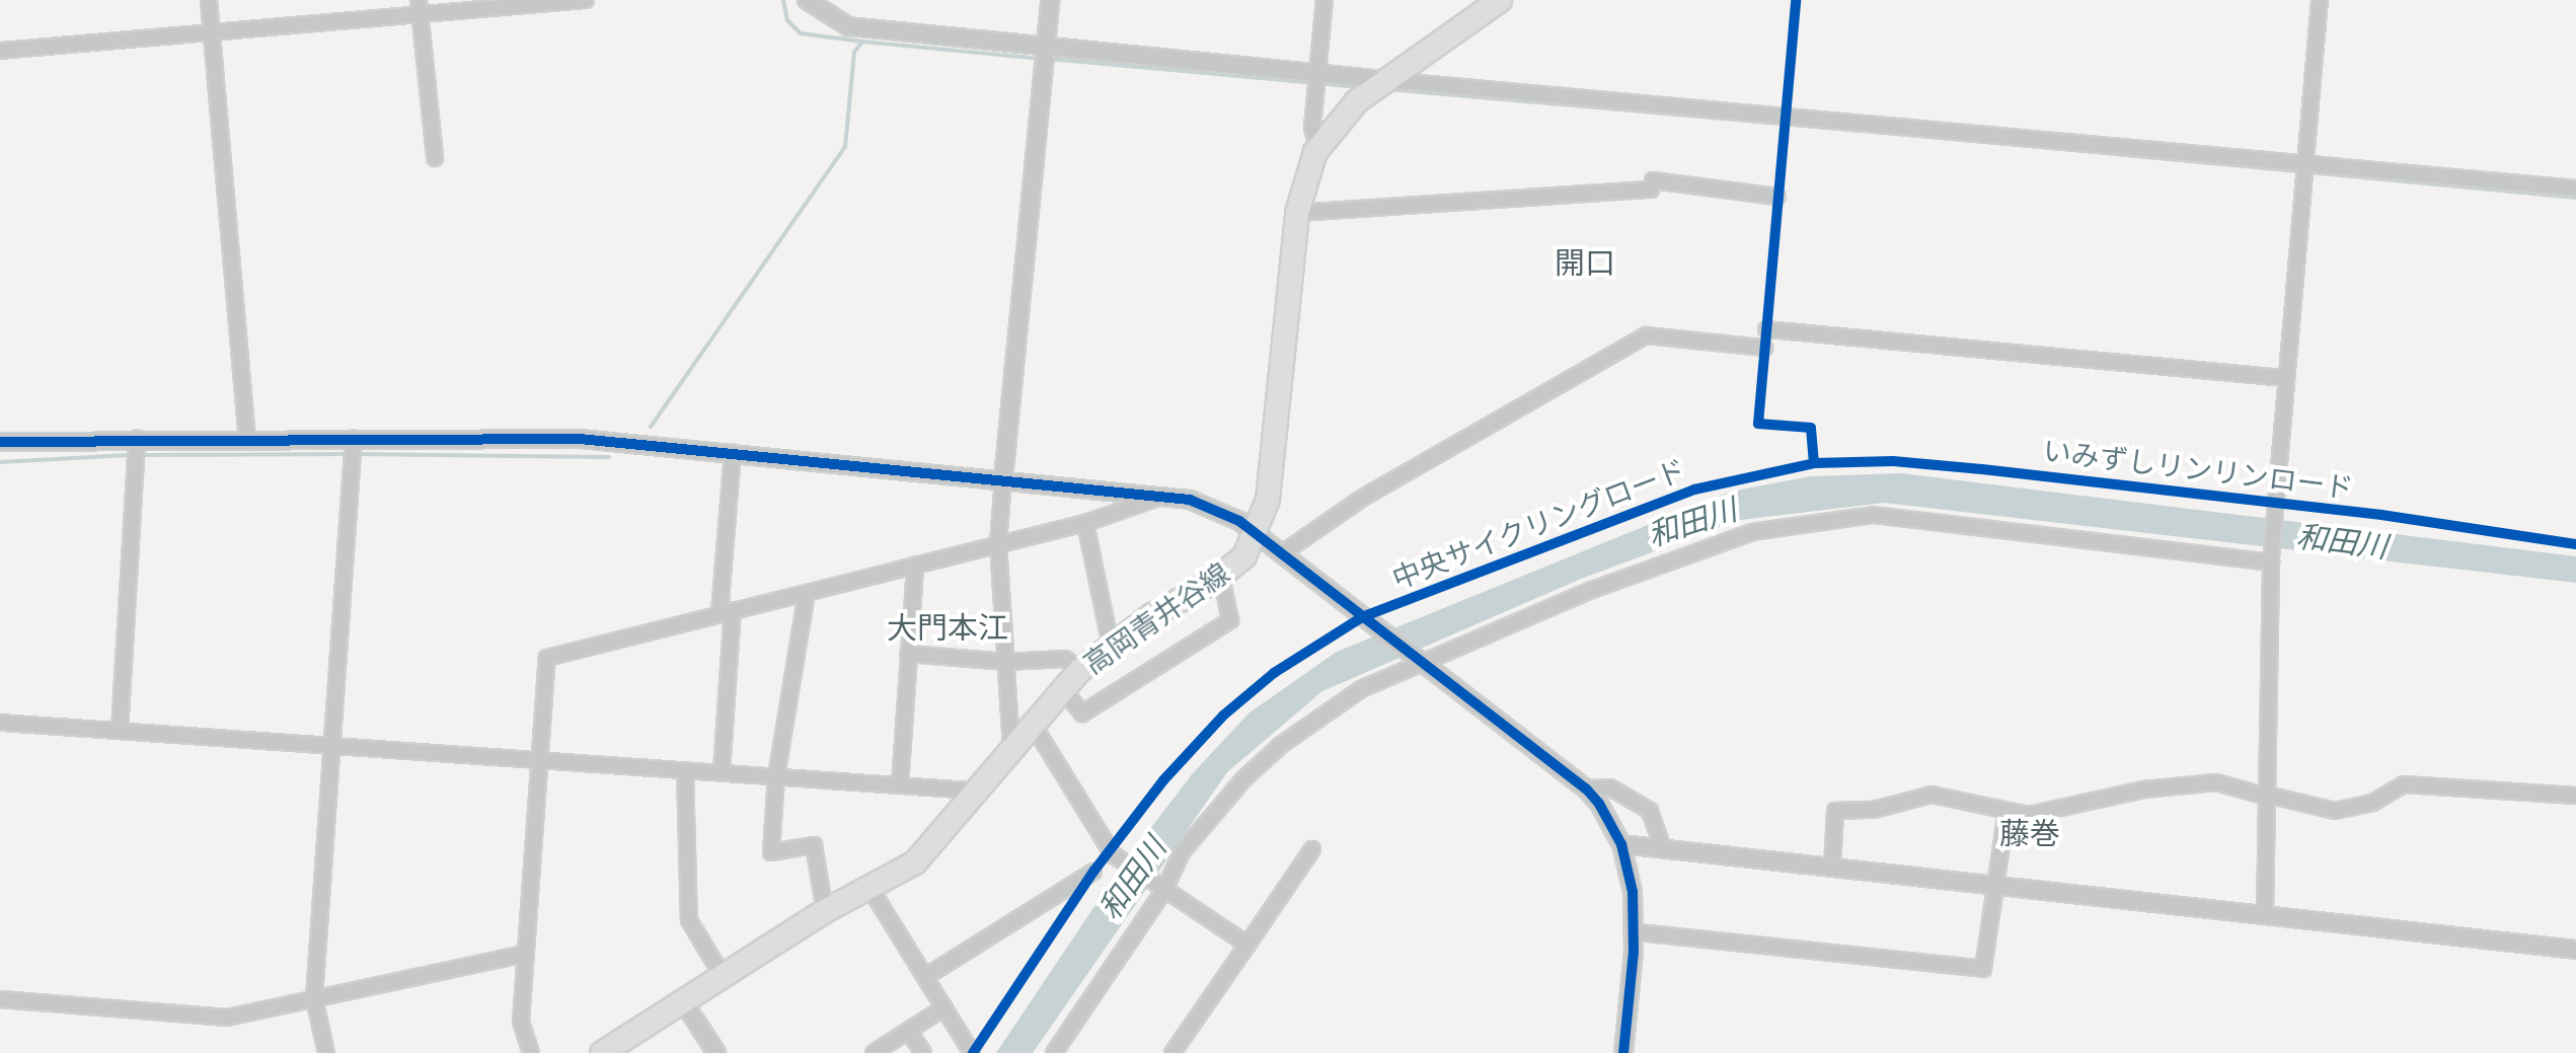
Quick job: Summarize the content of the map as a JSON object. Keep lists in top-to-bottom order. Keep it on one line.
{"streets":{"main road":["高岡青井谷線"],"cycle path":["いみずしリンリンロード","中央サイクリングロード"]},"districts":["開口","大門本江","藤巻"],"water":["和田川"]}
